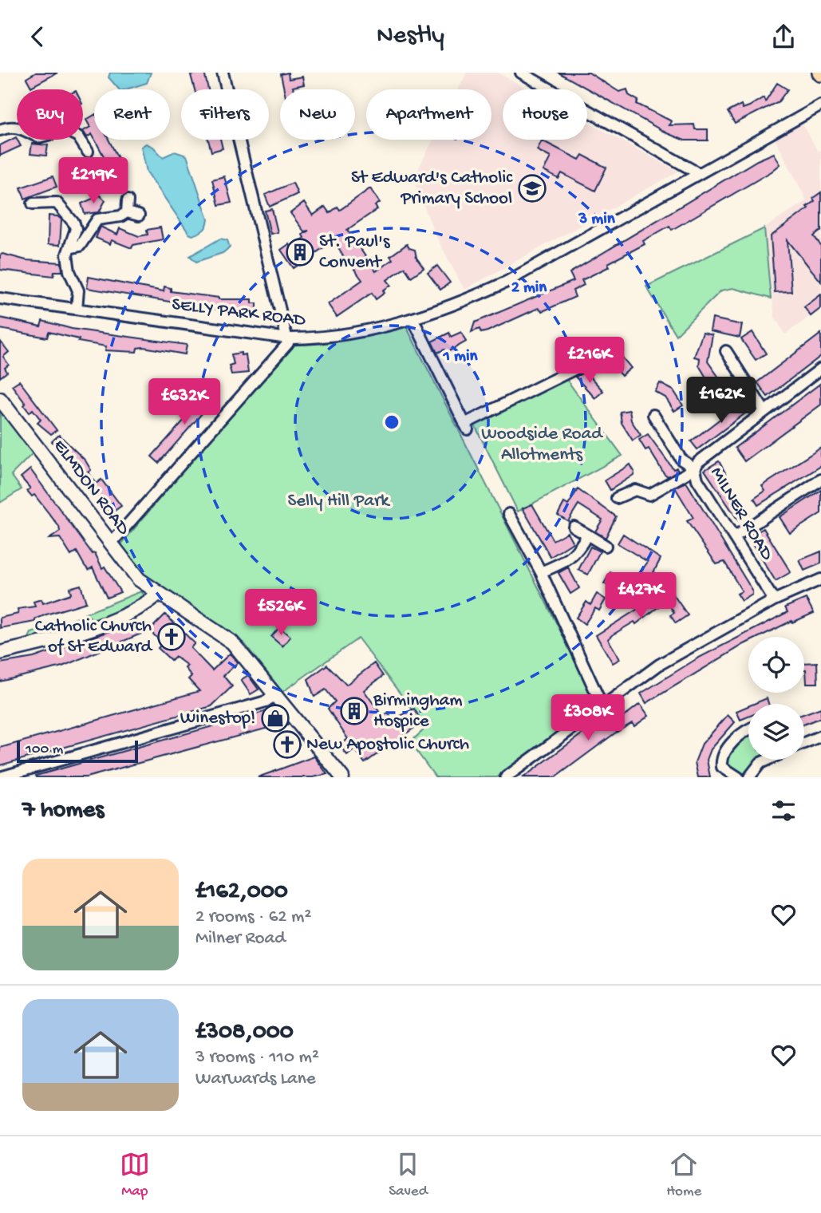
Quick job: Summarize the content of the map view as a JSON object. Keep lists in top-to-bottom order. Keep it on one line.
{"streets":{"street":["SELLY PARK ROAD","ELMDON ROAD","MILNER ROAD"]},"parks":["Woodside Road Allotments","Selly Hill Park"],"places":{"school or university":["St Edward's Catholic Primary School"],"building":["St. Paul's Convent","Birmingham Hospice"],"church":["Catholic Church of St Edward","New Apostolic Church"],"shop":["Winestop!"]},"scale_bar":"100 m","page":{"header":"Nestly","chip":["Buy","Rent","Filters","New","Apartment","House"],"price":["£219K","£216K","£162K","£632K","£427K","£526K","£308K"],"scale":"100 m","heading":"7 homes","list":[{"name":"£162,000","note":"2 rooms · 62 m² · Milner Road"},{"name":"£308,000","note":"3 rooms · 110 m² · Warwards Lane"}],"tabs":["Map","Saved","Home"]},"rings":["3 min","2 min","1 min"]}
